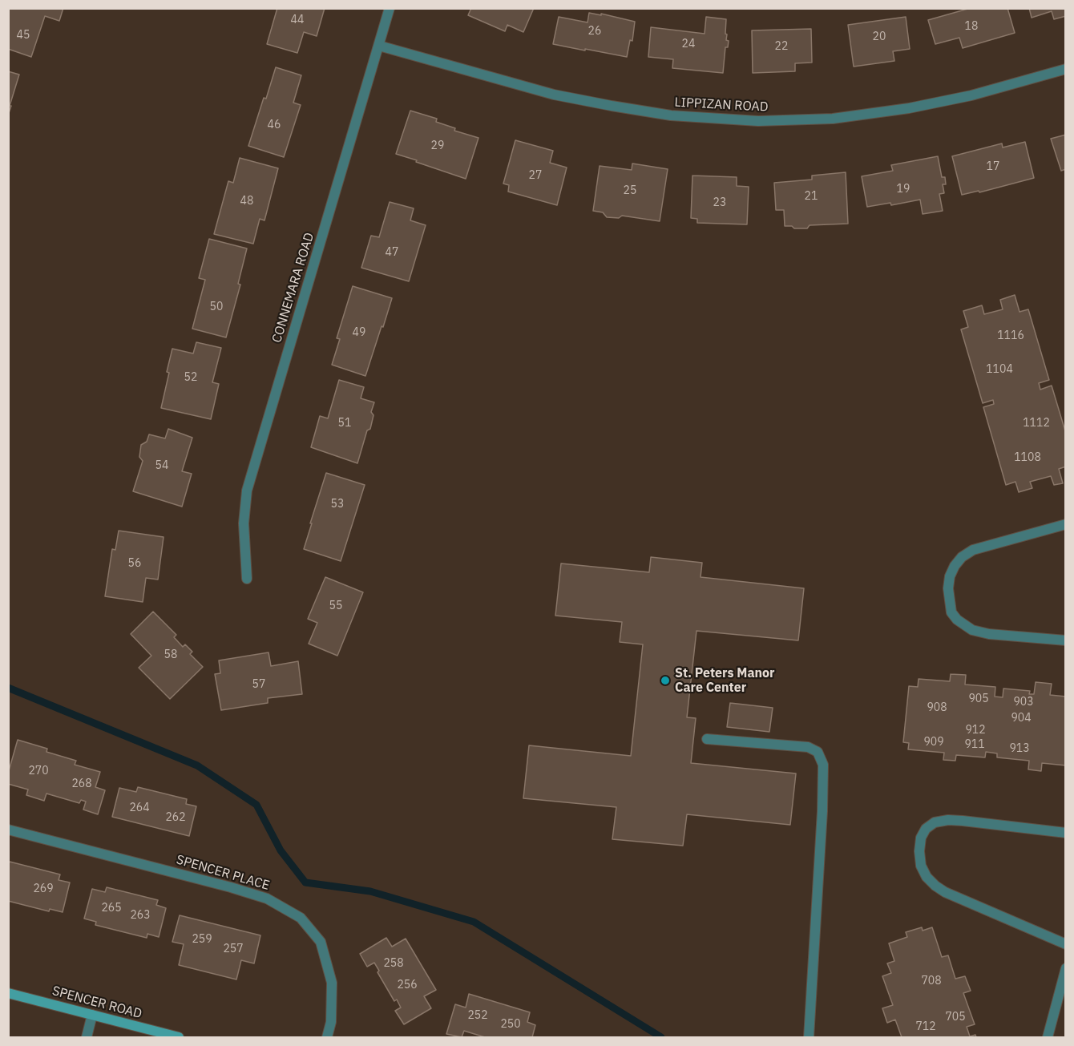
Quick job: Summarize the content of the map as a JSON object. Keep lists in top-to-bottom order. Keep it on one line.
{"streets":{"main road":["SPENCER ROAD"],"street":["LIPPIZAN ROAD","CONNEMARA ROAD","SPENCER PLACE"]},"crossings":[["LIPPIZAN ROAD","CONNEMARA ROAD"]],"places":["St. Peters Manor Care Center"],"house_numbers":["44","18","26","45","20","24","22","46","29","17","27","19","25","21","48","23","47","50","49","1116","1104","52","51","1112","1108","54","53","56","55","58","57","905","903","908","904","912","909","911","913","270","268","264","262","269","265","263","259","257","258","708","256","252","705","250","712"]}
